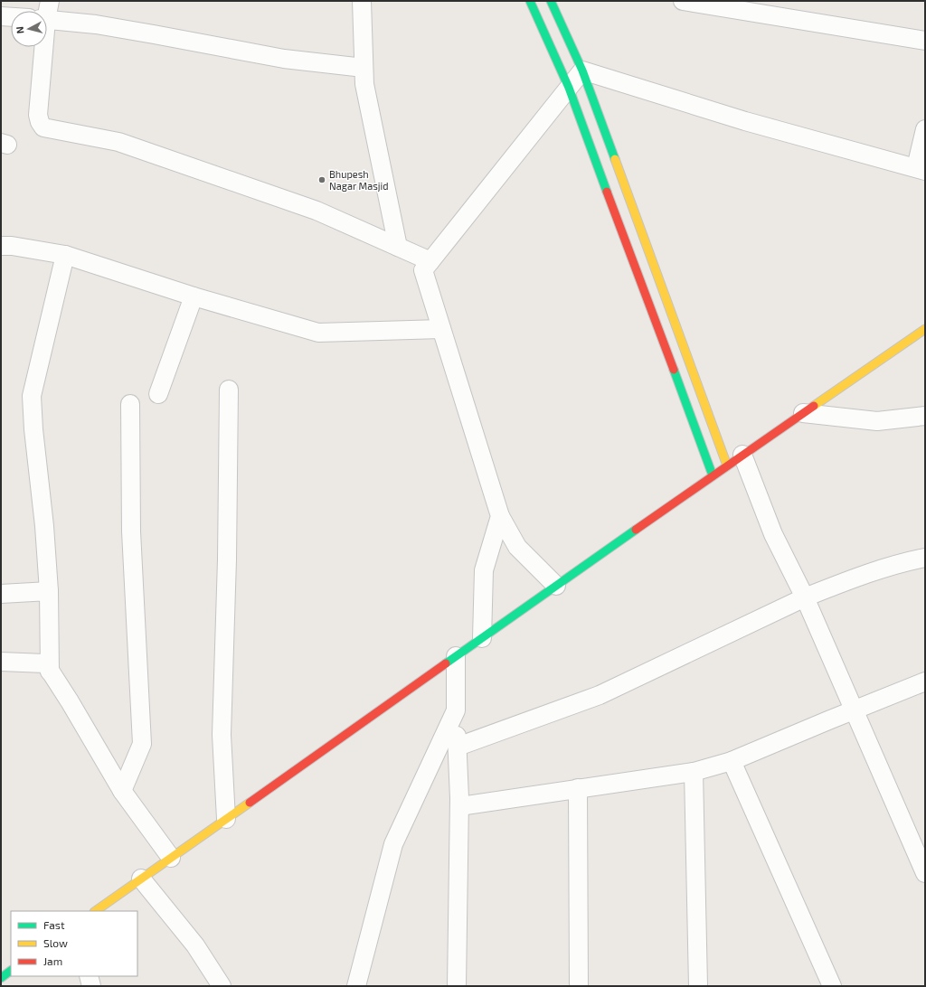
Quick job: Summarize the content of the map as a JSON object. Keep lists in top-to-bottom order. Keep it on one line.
{"places":["Bhupesh Nagar Masjid"],"legend":["Fast","Slow","Jam"],"north":"left"}
